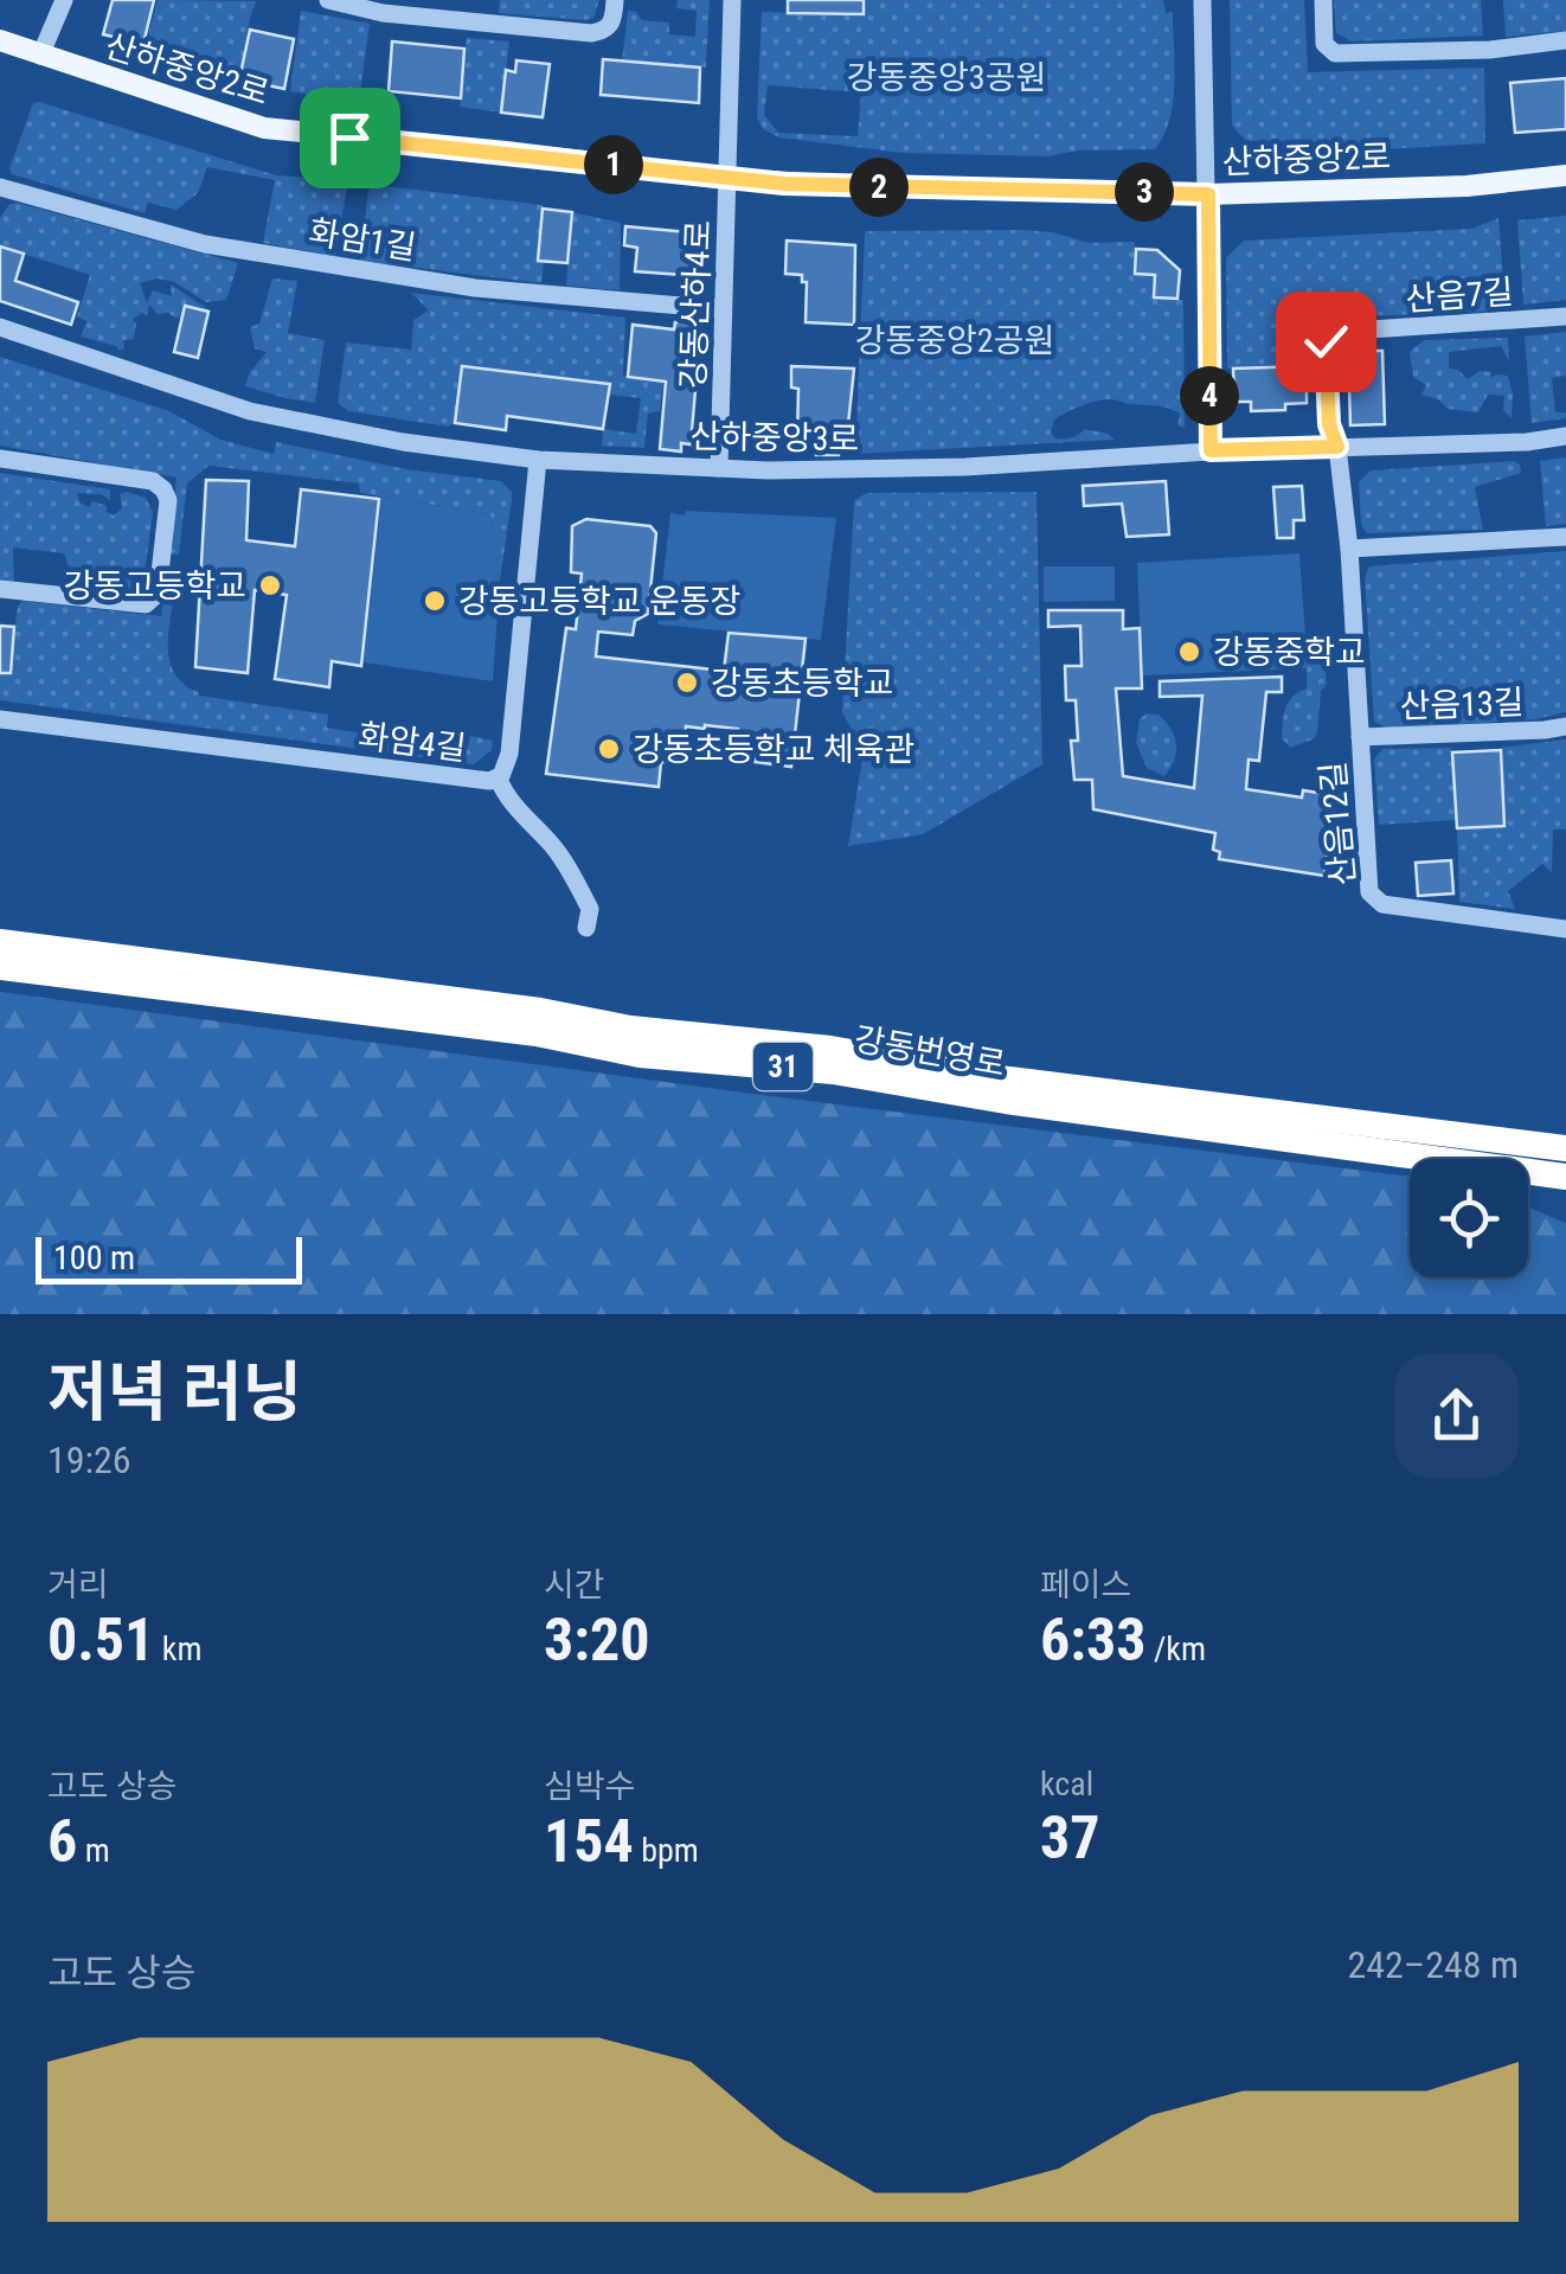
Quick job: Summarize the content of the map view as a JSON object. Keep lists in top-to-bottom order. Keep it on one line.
{"streets":{"highway":["강동번영로","31"],"main road":["산하중앙2로"],"street":["화암1길","산음7길","강동산하4로","산하중앙3로","산음13길","화암4길","산음12길"]},"crossings":[["산하중앙2로","강동산하4로"],["화암1길","강동산하4로"],["산음7길","산하중앙3로"],["산음7길","산음12길"],["강동산하4로","산하중앙3로"],["산하중앙3로","화암4길"],["산하중앙3로","산음12길"],["산음13길","산음12길"]],"parks":["강동중앙3공원","강동중앙2공원"],"places":["강동고등학교","강동고등학교 운동장","강동중학교","강동초등학교","강동초등학교 체육관"],"scale_bar":"100 m","page":{"pins":["1","2","3","4"],"scale":"100 m","heading":["저녁 러닝","19:26"],"stats":[["거리","0.51 km"],["시간","3:20"],["페이스","6:33 /km"],["고도 상승","6 m"],["심박수","154 bpm"],["kcal","37"]],"chart":["고도 상승","242–248 m"]}}
